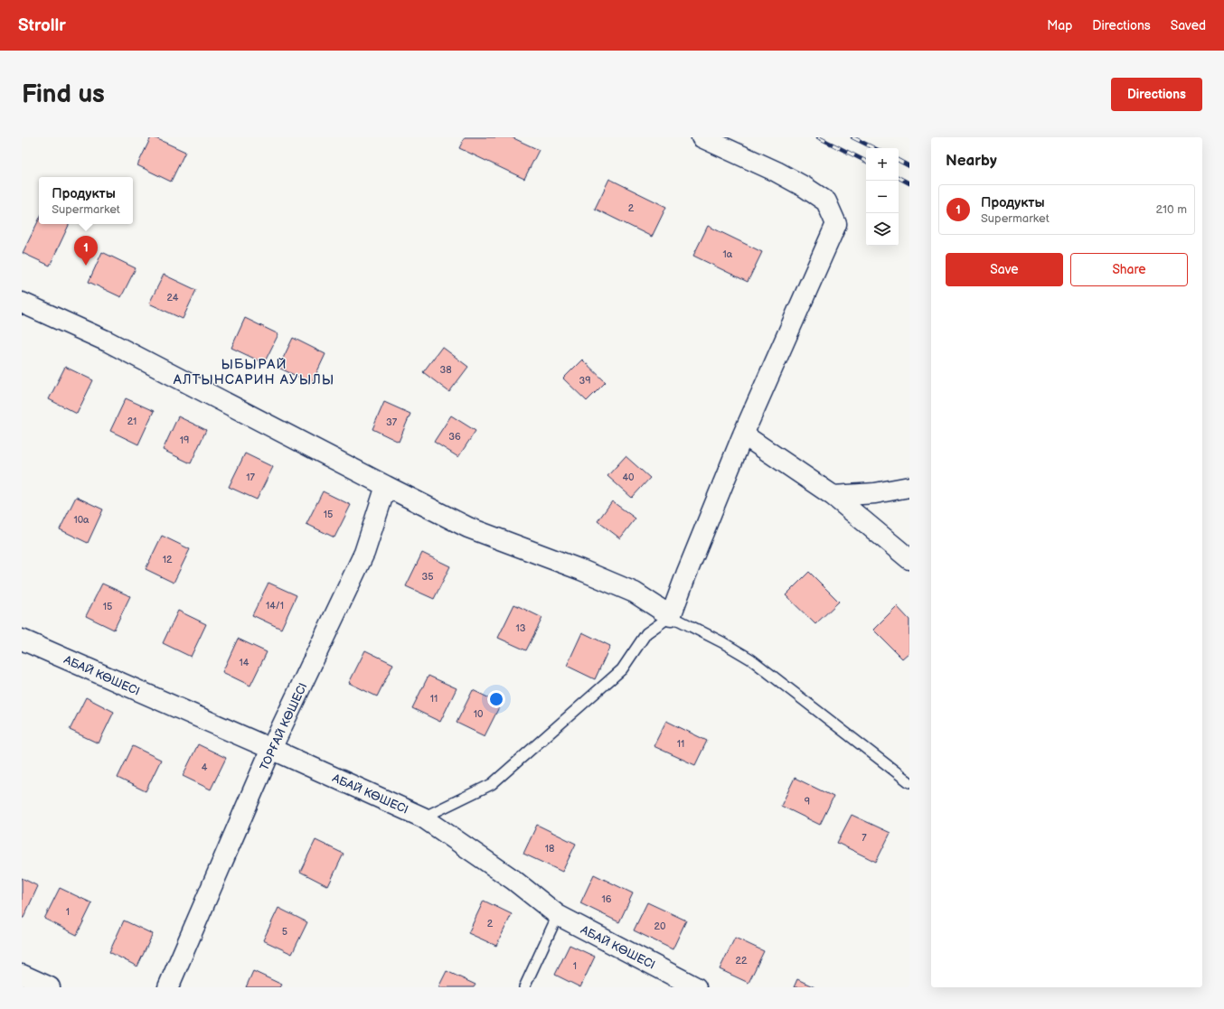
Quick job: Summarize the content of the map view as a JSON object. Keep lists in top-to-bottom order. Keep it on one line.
{"streets":{"street":["АБАЙ КӨШЕСІ","ТОРҒАЙ КӨШЕСІ"]},"crossings":[["АБАЙ КӨШЕСІ","ТОРҒАЙ КӨШЕСІ"]],"districts":["ЫБЫРАЙ АЛТЫНСАРИН АУЫЛЫ"],"house_numbers":["2","1а","24","38","39","21","37","36","19","17","40","15","10а","12","35","14/1","15","13","14","11","10","11","4","9","7","18","16","1","2","20","5","22","1"],"page":{"header":"Strollr","nav":["Map","Directions","Saved"],"buttons":["Directions",["Save","Share"]],"title":"Find us","heading":"Nearby","map_buttons":["+","−"],"popup":["Продукты","Supermarket"],"list":[{"mark":"1","name":"Продукты","note":"Supermarket","value":"210 m"}],"pins":"1"}}
